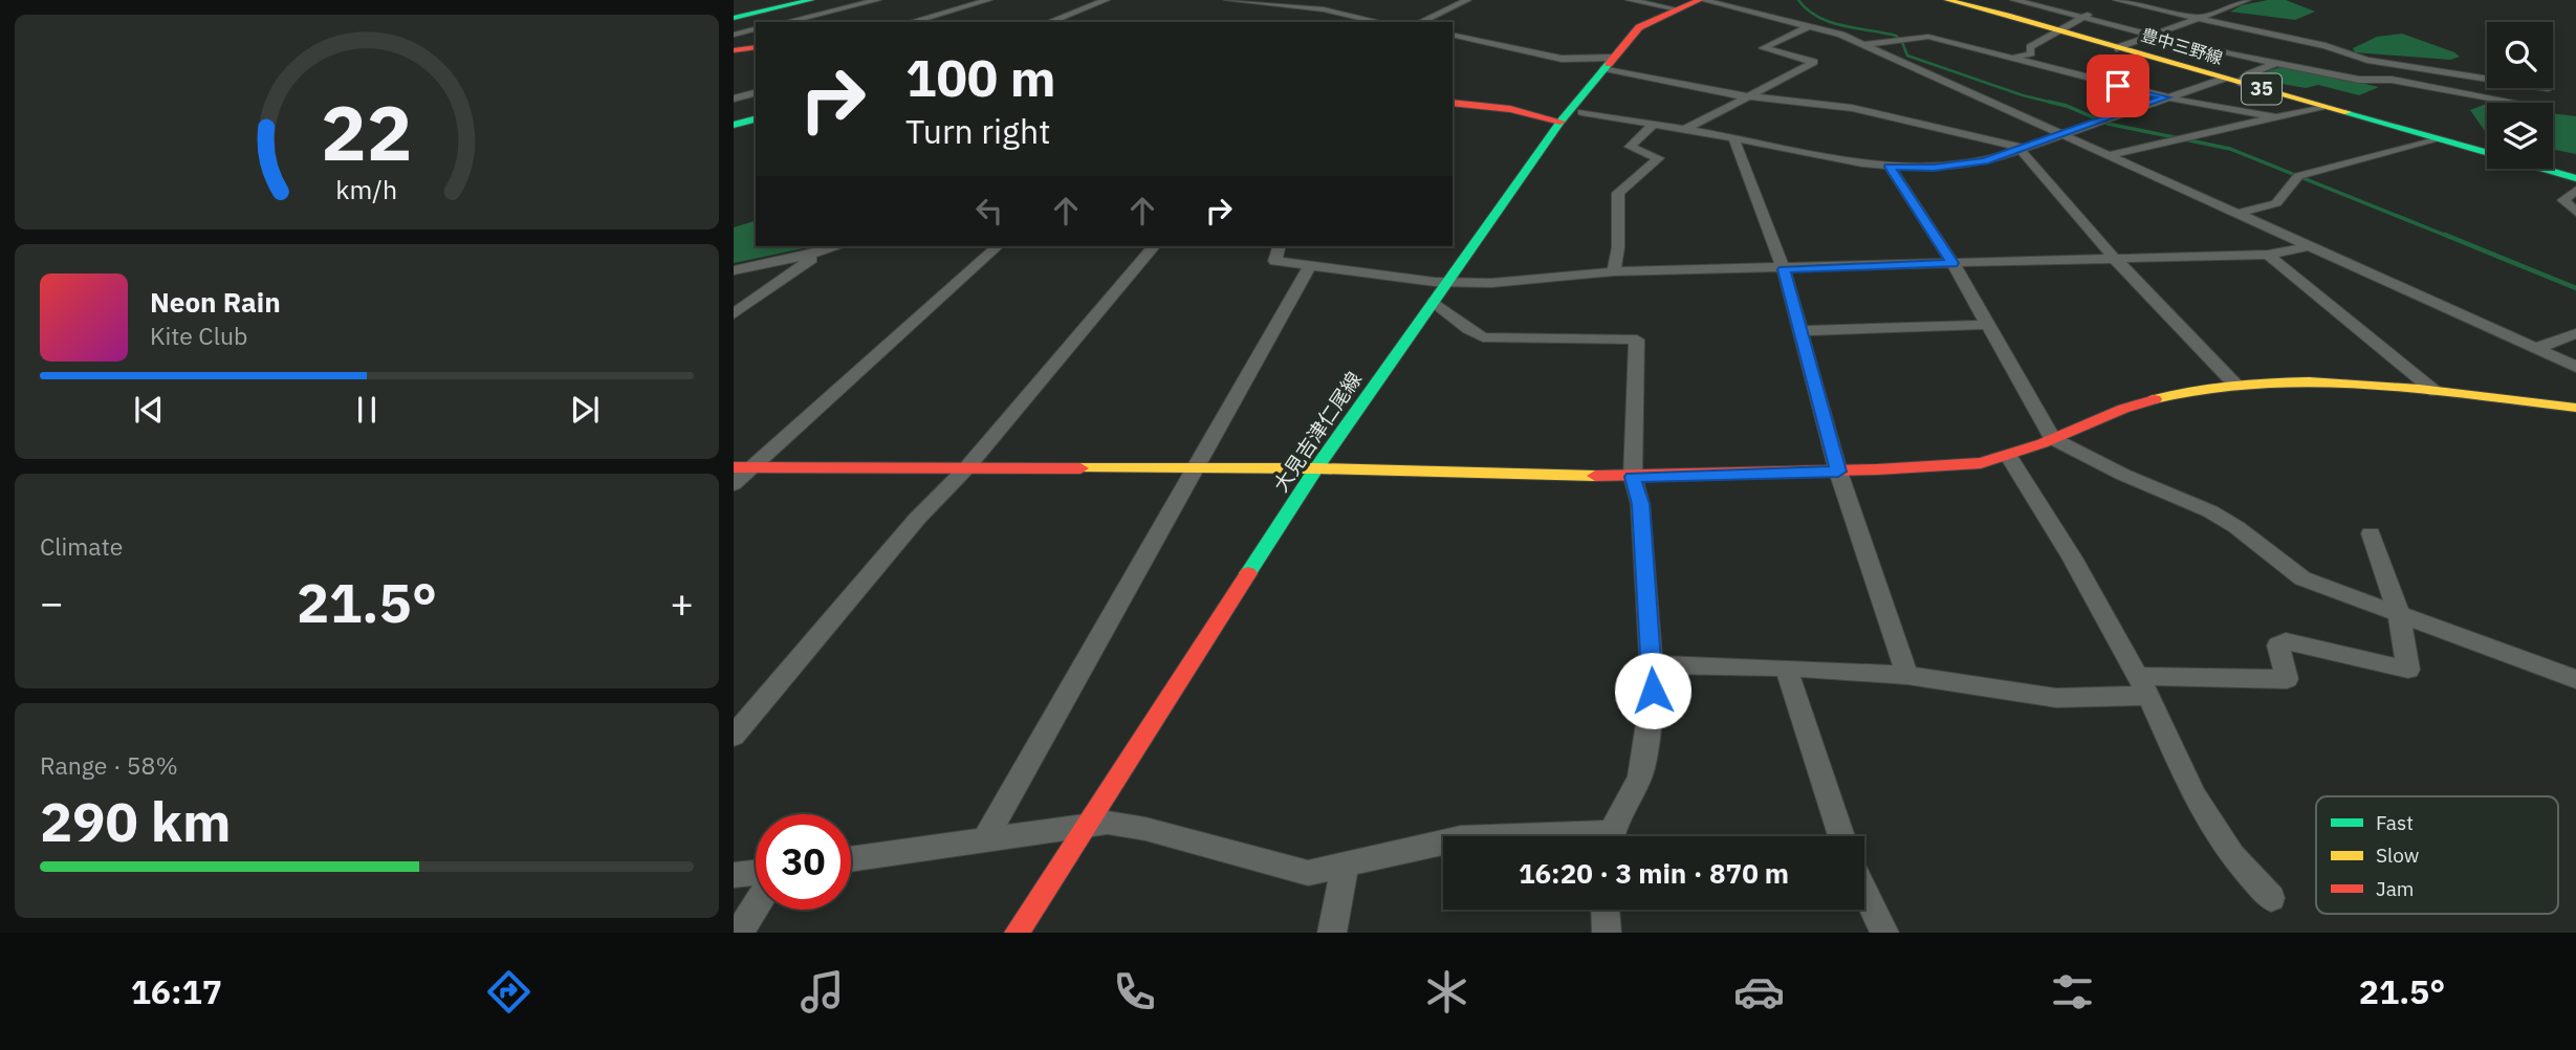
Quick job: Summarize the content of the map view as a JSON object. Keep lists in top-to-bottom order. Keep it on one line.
{"streets":{"main road":["豊中三野線","35","大見吉津仁尾線"]},"legend":["Fast","Slow","Jam"],"page":{"turn":["100 m","Turn right"],"song":["Neon Rain","Kite Club"],"tile":["Climate",["Range · 58%","290 km"]],"heat":["−","21.5°","+"],"limit":"30","trip":"16:20 · 3 min · 870 m","tabs":["16:17","21.5°"],"gauge":["22","km/h"]}}
